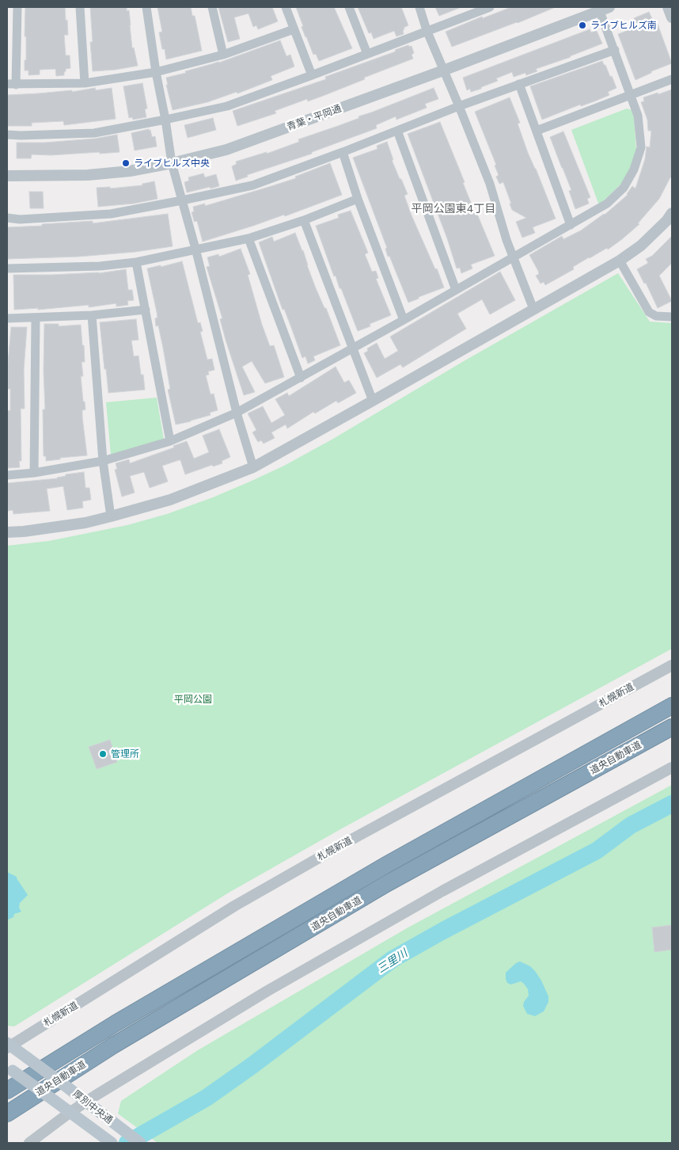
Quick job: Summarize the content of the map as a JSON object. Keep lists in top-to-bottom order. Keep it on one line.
{"streets":{"highway":["道央自動車道"],"main road":["厚別中央通"],"street":["青葉・平岡通","札幌新道"]},"crossings":[["札幌新道","厚別中央通"]],"districts":["平岡公園東4丁目"],"water":["三里川"],"parks":["平岡公園"],"places":["ライブヒルズ南","ライブヒルズ中央","管理所"]}
